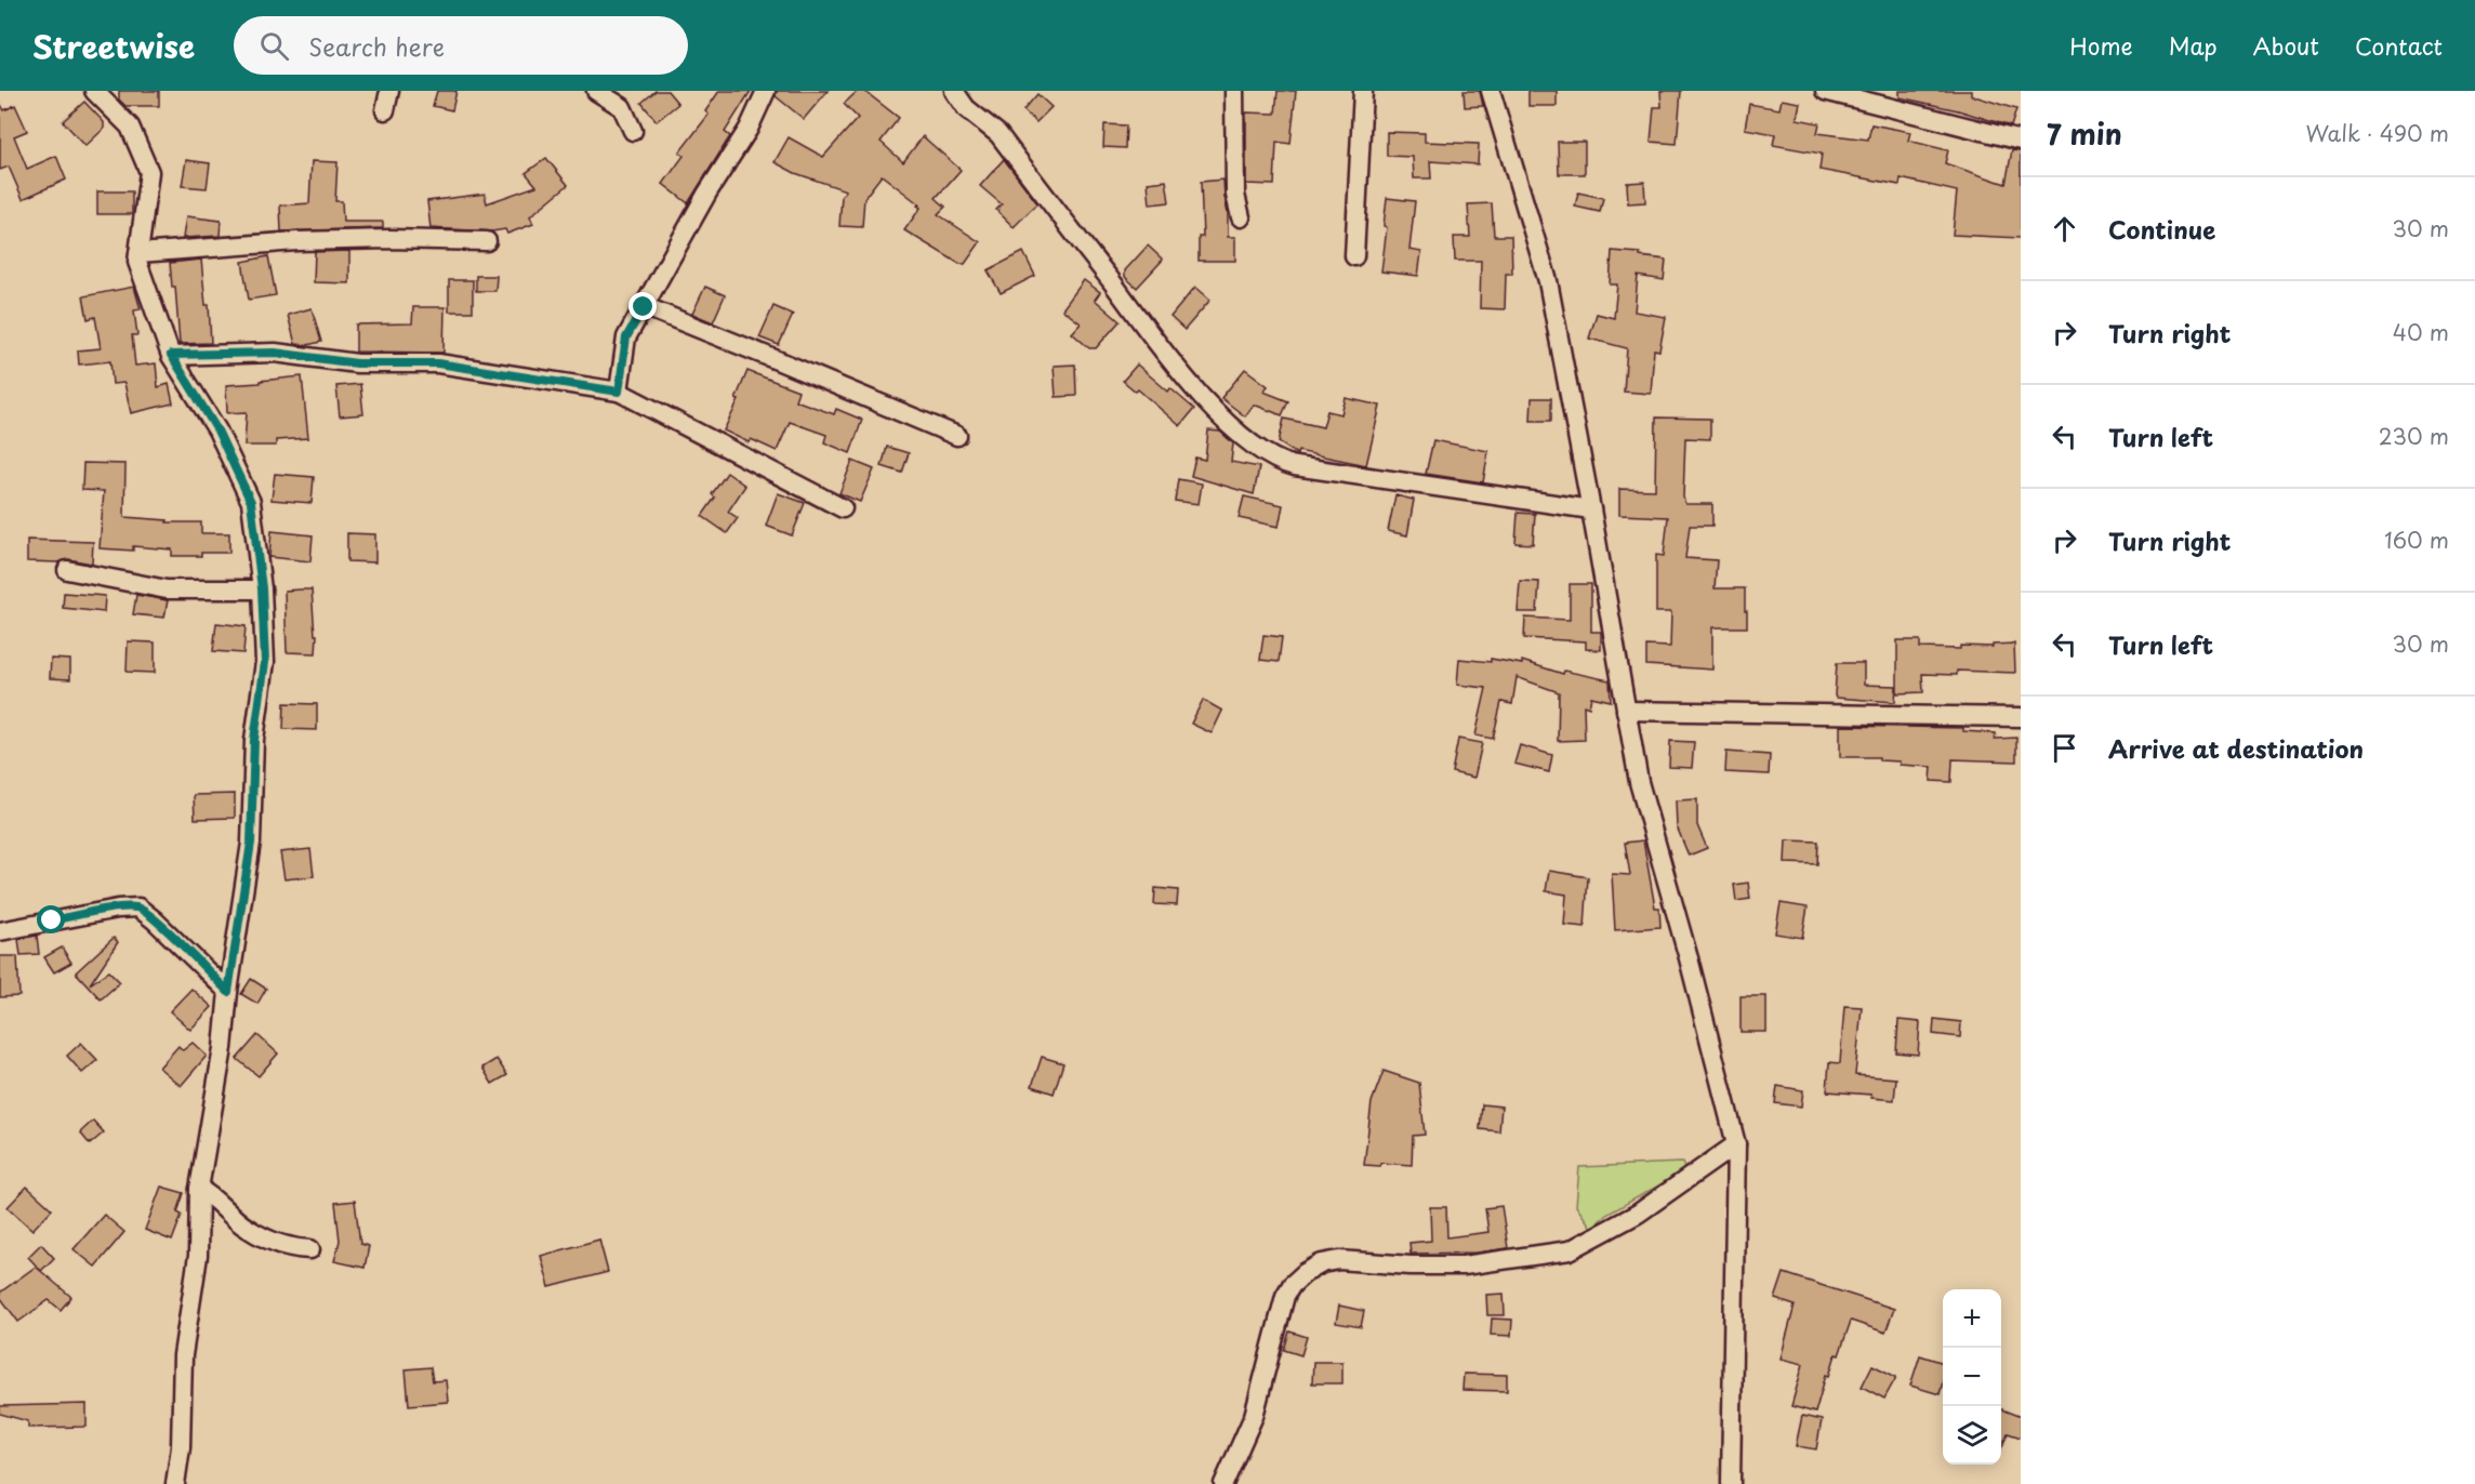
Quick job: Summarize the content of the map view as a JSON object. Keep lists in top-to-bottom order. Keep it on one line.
{"page":{"header":"Streetwise","search":"Search here","nav":["Home","Map","About","Contact"],"heading":["7 min","Walk · 490 m"],"list":[["Continue","30 m"],["Turn right","40 m"],["Turn left","230 m"],["Turn right","160 m"],["Turn left","30 m"],"Arrive at destination"],"map_buttons":["+","−"]}}
